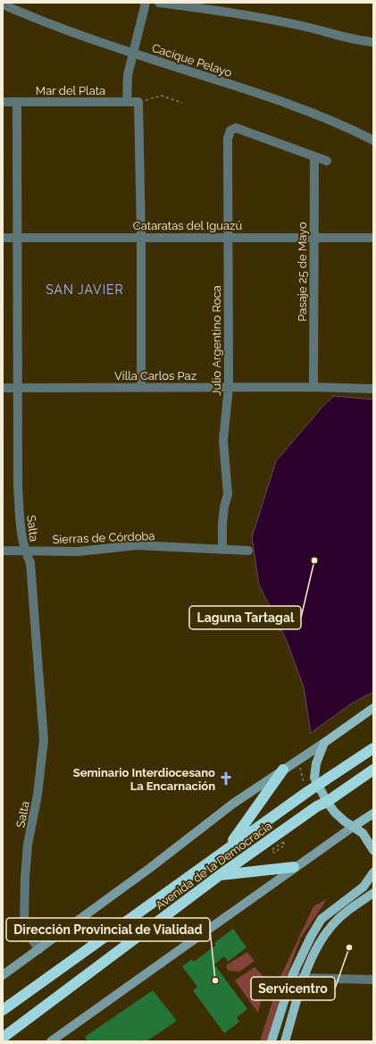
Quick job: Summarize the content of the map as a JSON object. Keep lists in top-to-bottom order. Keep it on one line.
{"streets":{"highway":["Avenida de la Democracia"],"street":["Cacique Pelayo","Mar del Plata","Cataratas del Iguazú","Pasaje 25 de Mayo","Julio Argentino Roca","Villa Carlos Paz","Salta","Sierras de Córdoba"]},"crossings":[["Mar del Plata","Salta"],["Cataratas del Iguazú","Pasaje 25 de Mayo"],["Cataratas del Iguazú","Julio Argentino Roca"],["Cataratas del Iguazú","Salta"],["Pasaje 25 de Mayo","Julio Argentino Roca"],["Pasaje 25 de Mayo","Villa Carlos Paz"],["Julio Argentino Roca","Villa Carlos Paz"],["Julio Argentino Roca","Sierras de Córdoba"],["Villa Carlos Paz","Salta"],["Salta","Sierras de Córdoba"]],"districts":["SAN JAVIER"],"places":{"other":["Laguna Tartagal","Servicentro","Dirección Provincial de Vialidad"],"church":["Seminario Interdiocesano La Encarnación"]}}
